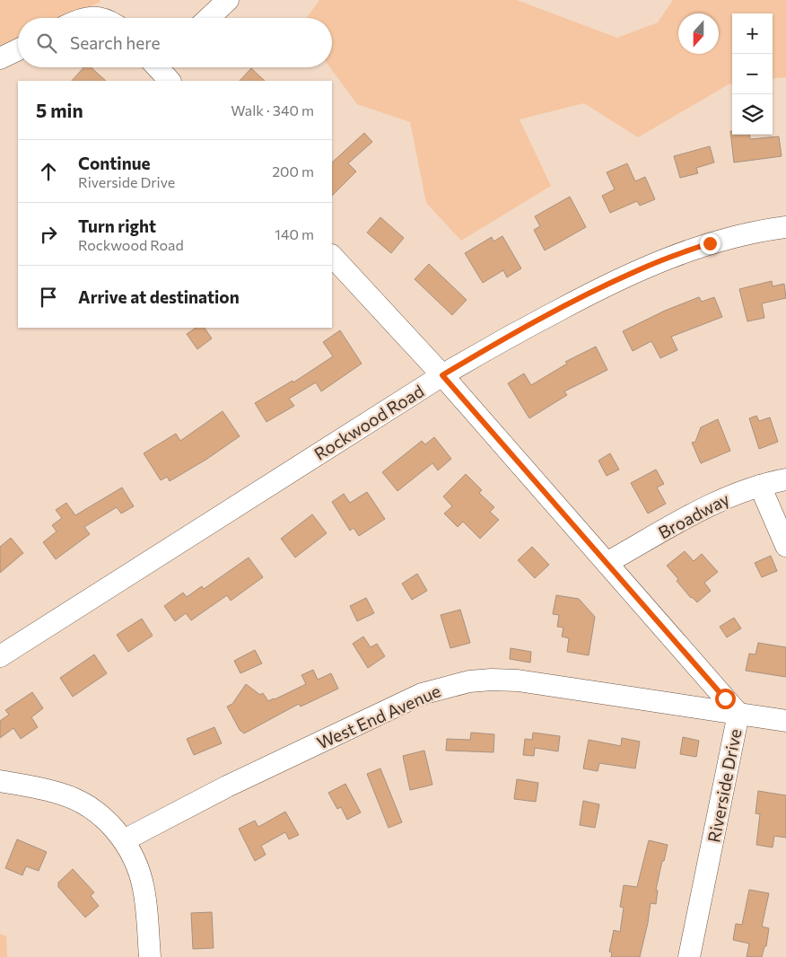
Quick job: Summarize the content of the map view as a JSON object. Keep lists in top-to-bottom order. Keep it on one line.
{"streets":{"street":["Rockwood Road","Broadway","West End Avenue","Riverside Drive"]},"crossings":[["Rockwood Road","Riverside Drive"],["Broadway","Riverside Drive"],["West End Avenue","Riverside Drive"]],"north":"bottom","page":{"map_buttons":["+","−"],"search":"Search here","heading":["5 min","Walk · 340 m"],"list":[["Continue","Riverside Drive","200 m"],["Turn right","Rockwood Road","140 m"],"Arrive at destination"]}}
